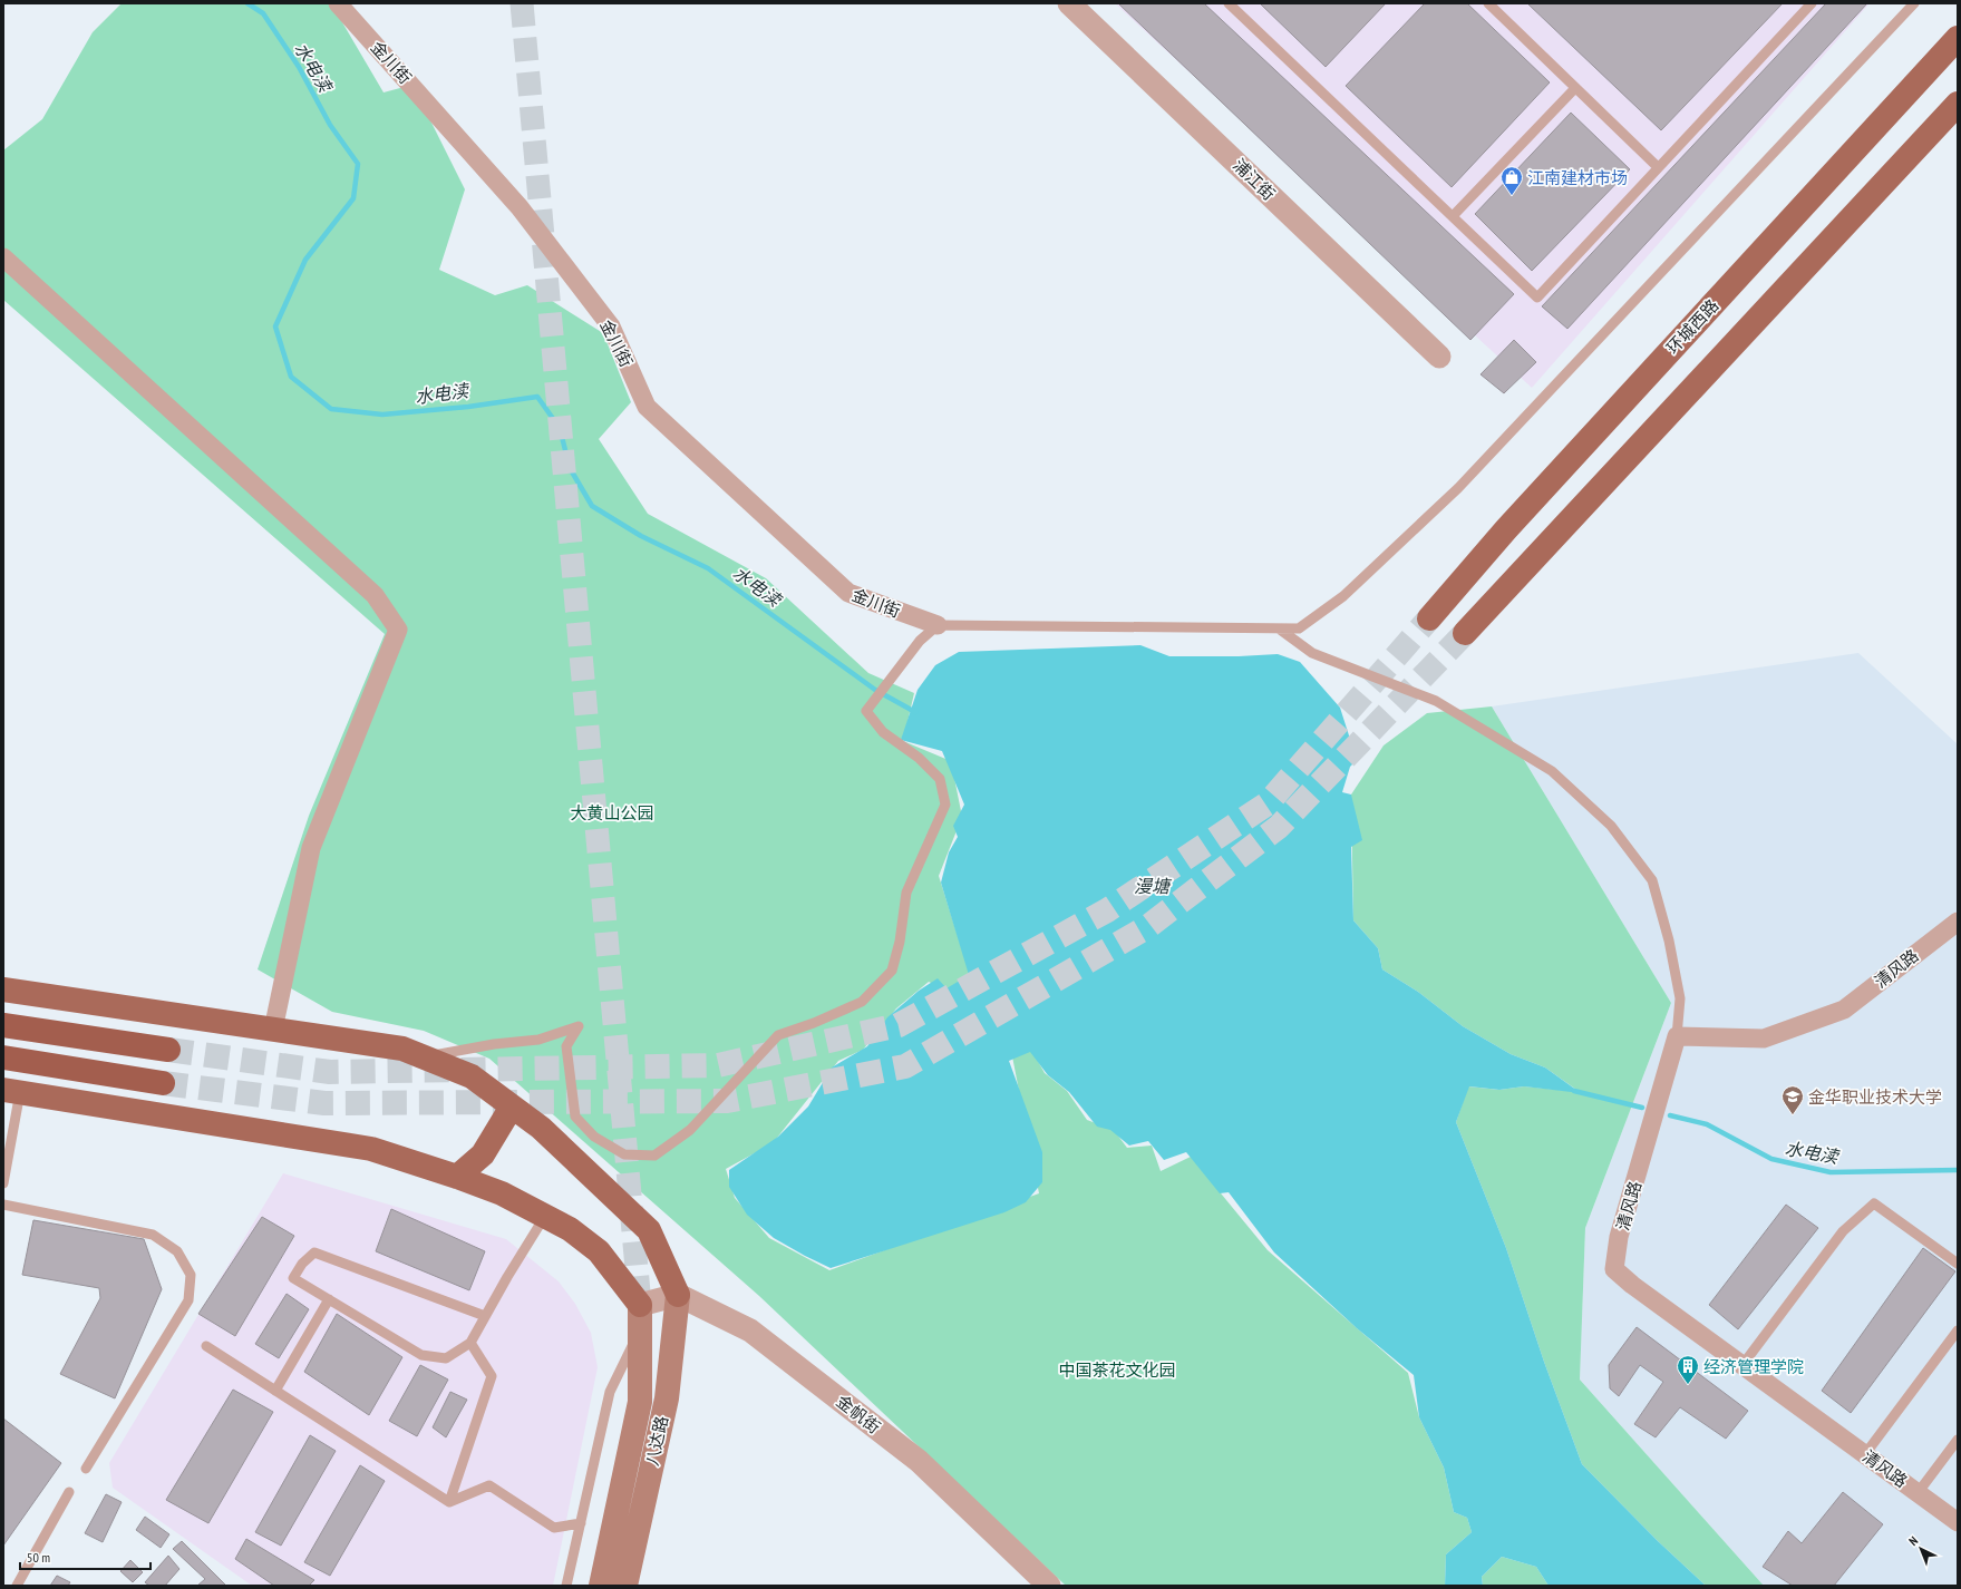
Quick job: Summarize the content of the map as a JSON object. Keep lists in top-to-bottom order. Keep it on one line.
{"streets":{"main road":["环城西路","八达路"],"street":["金川街","浦江街","清风路","金帆街"]},"crossings":[["金帆街","八达路"]],"water":["水电渎","漫塘"],"parks":["大黄山公园","中国茶花文化园"],"places":{"shop":["江南建材市场"],"school or university":["金华职业技术大学"],"building":["经济管理学院"]},"scale_bar":"50 m","north":"top left"}
